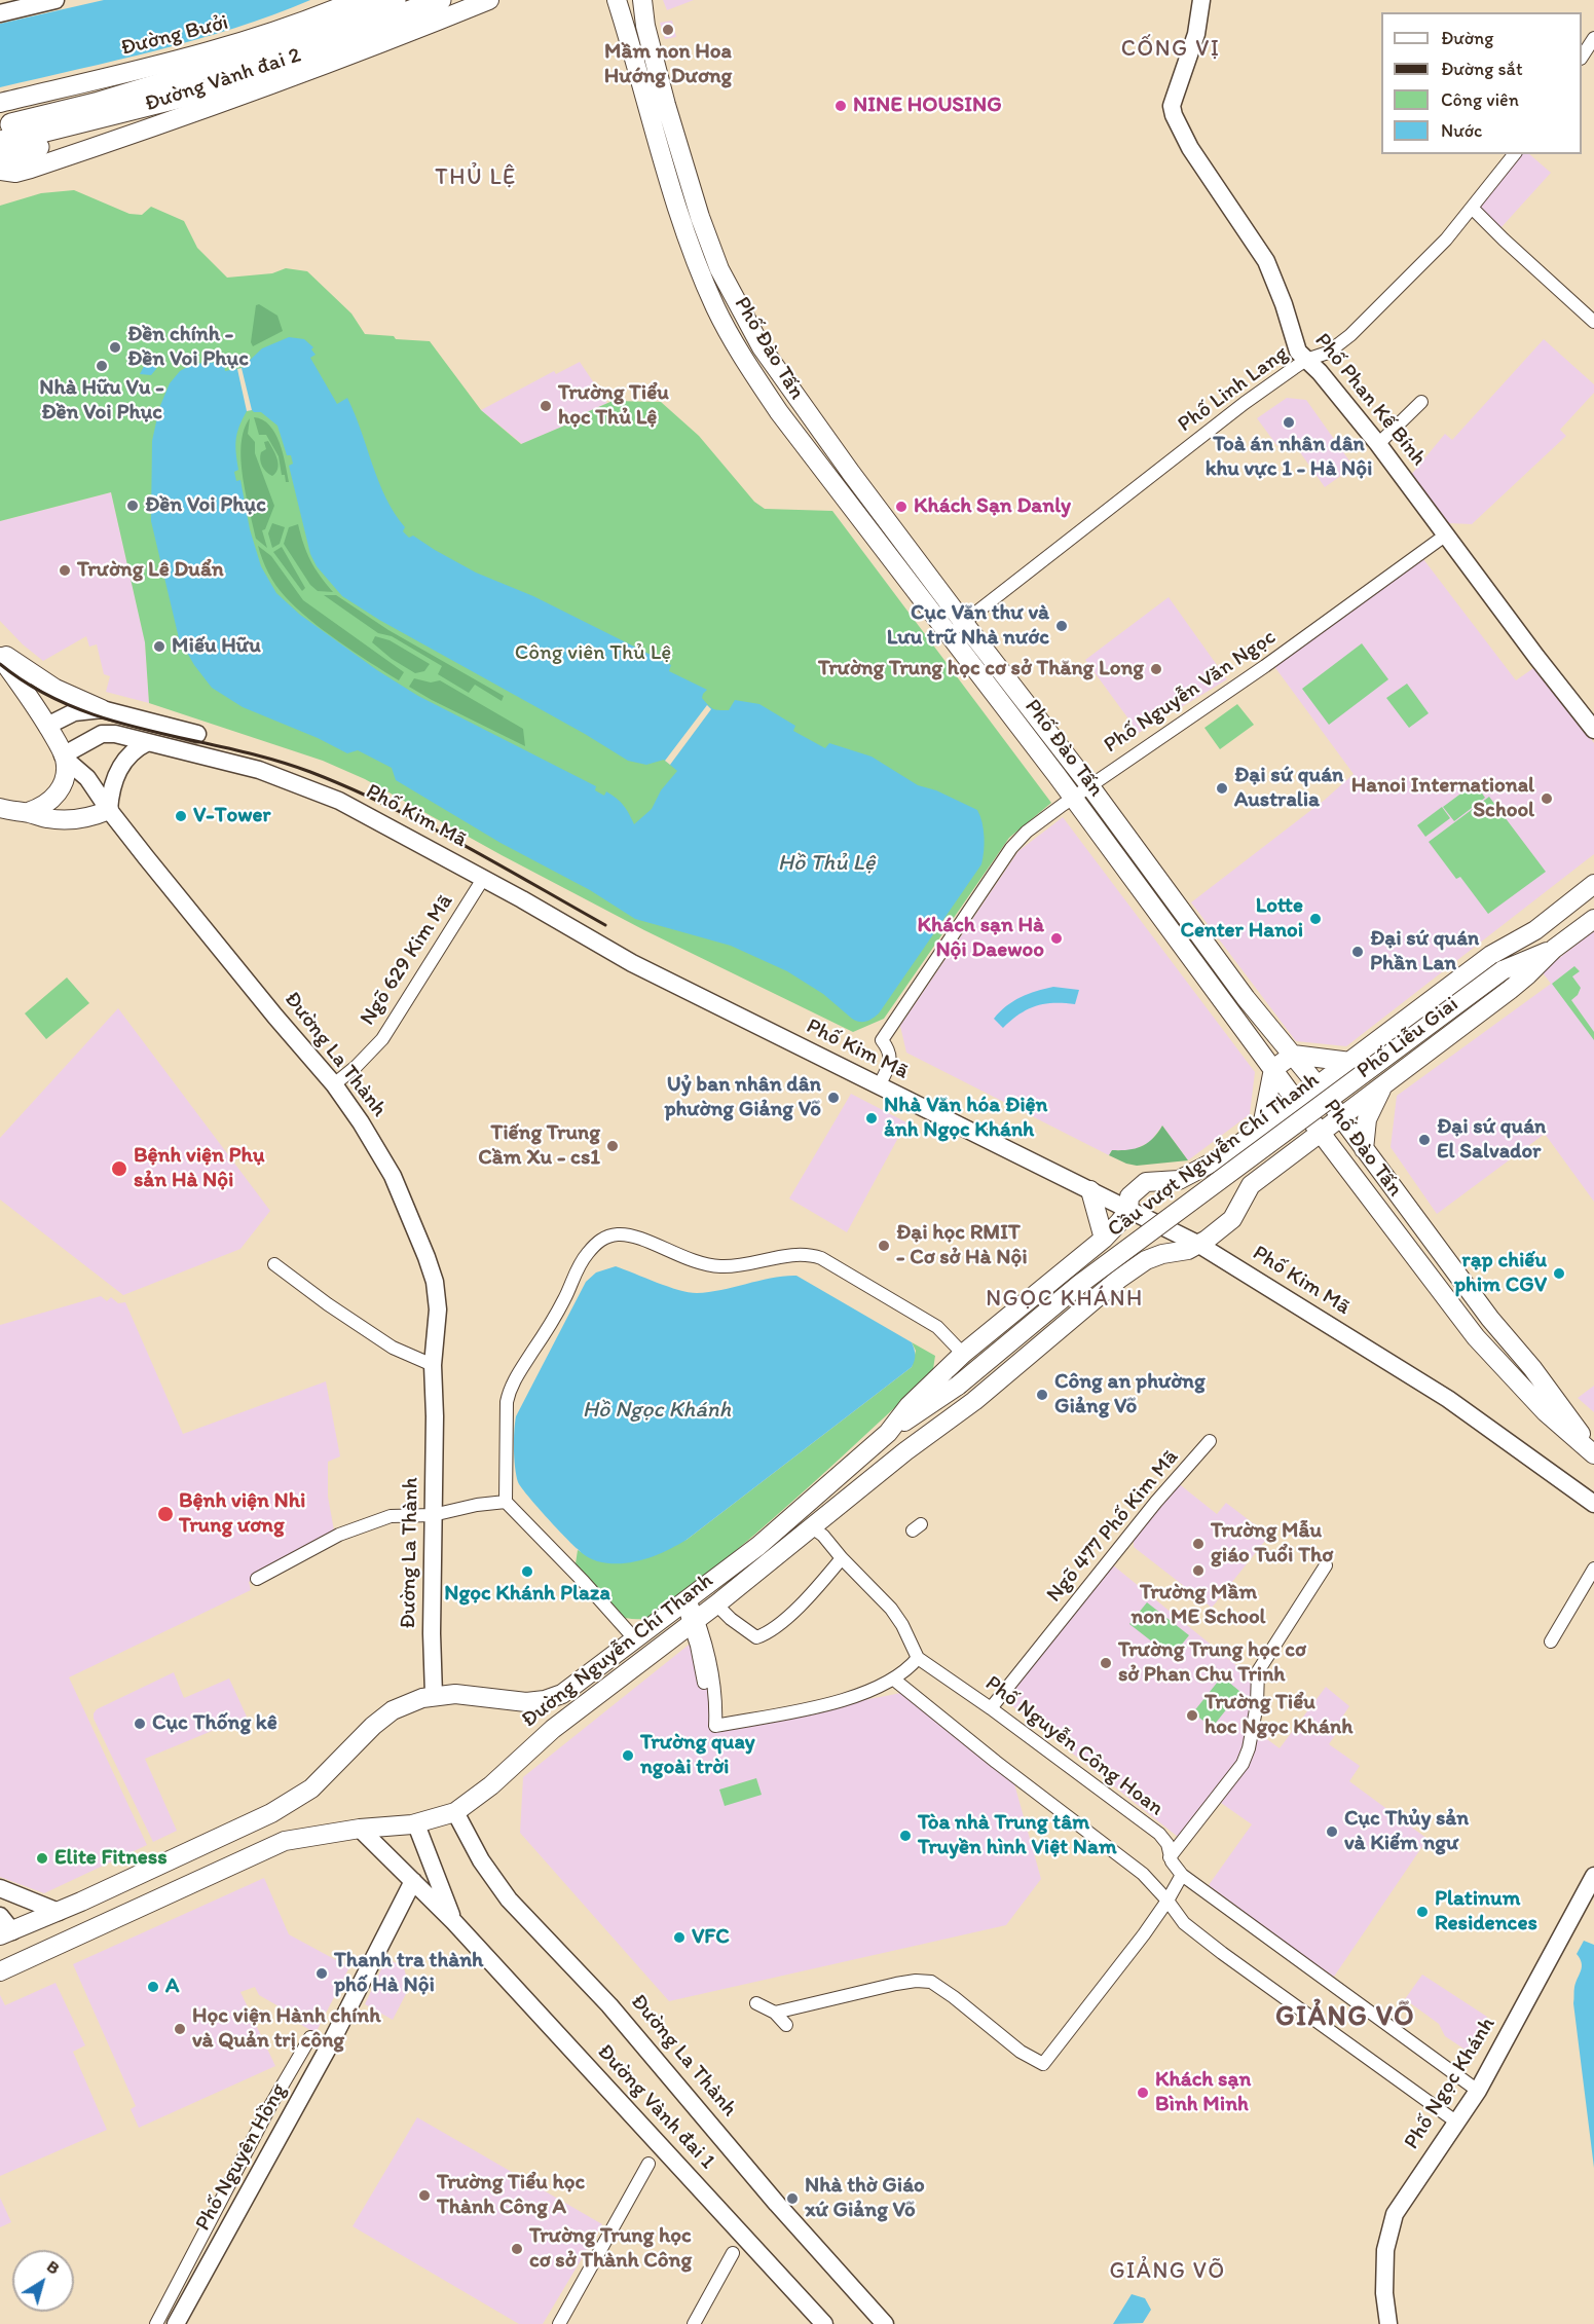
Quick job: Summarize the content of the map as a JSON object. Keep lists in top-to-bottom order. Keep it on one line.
{"streets":{"highway":["Đường Vành đai 2"],"main road":["Đường Bưởi","Phố Đào Tấn","Phố Phan Kế Bính","Phố Kim Mã","Phố Liễu Giai","Đường La Thành","Cầu vượt Nguyễn Chí Thanh","Đường Nguyễn Chí Thanh","Phố Ngọc Khánh","Đường Vành đai 1","Phố Nguyên Hồng"],"street":["Phố Linh Lang","Phố Nguyễn Văn Ngọc","Ngõ 629 Kim Mã","Ngõ 477 Phố Kim Mã","Phố Nguyễn Công Hoan"]},"crossings":[["Phố Đào Tấn","Phố Linh Lang"],["Phố Đào Tấn","Phố Nguyễn Văn Ngọc"],["Phố Đào Tấn","Phố Liễu Giai"],["Phố Linh Lang","Phố Phan Kế Bính"],["Phố Phan Kế Bính","Phố Nguyễn Văn Ngọc"],["Phố Nguyễn Văn Ngọc","Phố Kim Mã"],["Phố Kim Mã","Ngõ 629 Kim Mã"],["Phố Kim Mã","Phố Liễu Giai"],["Phố Kim Mã","Đường La Thành"],["Phố Kim Mã","Đường Nguyễn Chí Thanh"],["Ngõ 629 Kim Mã","Đường La Thành"],["Phố Liễu Giai","Cầu vượt Nguyễn Chí Thanh"],["Phố Liễu Giai","Đường Nguyễn Chí Thanh"],["Đường La Thành","Đường Nguyễn Chí Thanh"],["Cầu vượt Nguyễn Chí Thanh","Đường Nguyễn Chí Thanh"],["Ngõ 477 Phố Kim Mã","Phố Nguyễn Công Hoan"],["Đường Nguyễn Chí Thanh","Đường Vành đai 1"],["Phố Nguyễn Công Hoan","Phố Ngọc Khánh"],["Đường Vành đai 1","Phố Nguyên Hồng"]],"districts":["CỐNG VỊ","THỦ LỆ","NGỌC KHÁNH","GIẢNG VÕ","GIẢNG VÕ"],"water":["Hồ Thủ Lệ","Hồ Ngọc Khánh"],"parks":["Công viên Thủ Lệ"],"places":["Mầm non Hoa Hướng Dương","NINE HOUSING","Đền chính - Đền Voi Phục","Nhà Hữu Vu - Đền Voi Phục","Trường Tiểu học Thủ Lệ","Toà án nhân dân khu vực 1 - Hà Nội","Đền Voi Phục","Khách Sạn Danly","Trường Lê Duẩn","Cục Văn thư và Lưu trữ Nhà nước","Miếu Hữu","Trường Trung học cơ sở Thăng Long","Đại sứ quán Australia","Hanoi International School","V-Tower","Lotte Center Hanoi","Khách sạn Hà Nội Daewoo","Đại sứ quán Phần Lan","Uỷ ban nhân dân phường Giảng Võ","Nhà Văn hóa Điện ảnh Ngọc Khánh","Đại sứ quán El Salvador","Tiếng Trung Cầm Xu - cs1","Bệnh viện Phụ sản Hà Nội","Đại học RMIT - Cơ sở Hà Nội","rạp chiếu phim CGV","Công an phường Giảng Võ","Bệnh viện Nhi Trung ương","Trường Mẫu giáo Tuổi Thơ","Trường Mầm non ME School","Ngọc Khánh Plaza","Trường Trung học cơ sở Phan Chu Trinh","Trường Tiểu hoc Ngọc Khánh","Cục Thống kê","Trường quay ngoài trời","Cục Thủy sản và Kiểm ngư","Tòa nhà Trung tâm Truyền hình Việt Nam","Elite Fitness","Platinum Residences","VFC","Thanh tra thành phố Hà Nội","A","Học viện Hành chính và Quản trị công","Khách sạn Bình Minh","Trường Tiểu học Thành Công A","Nhà thờ Giáo xứ Giảng Võ","Trường Trung học cơ sở Thành Công"],"legend":["Đường","Đường sắt","Công viên","Nước"],"north":"top right"}
